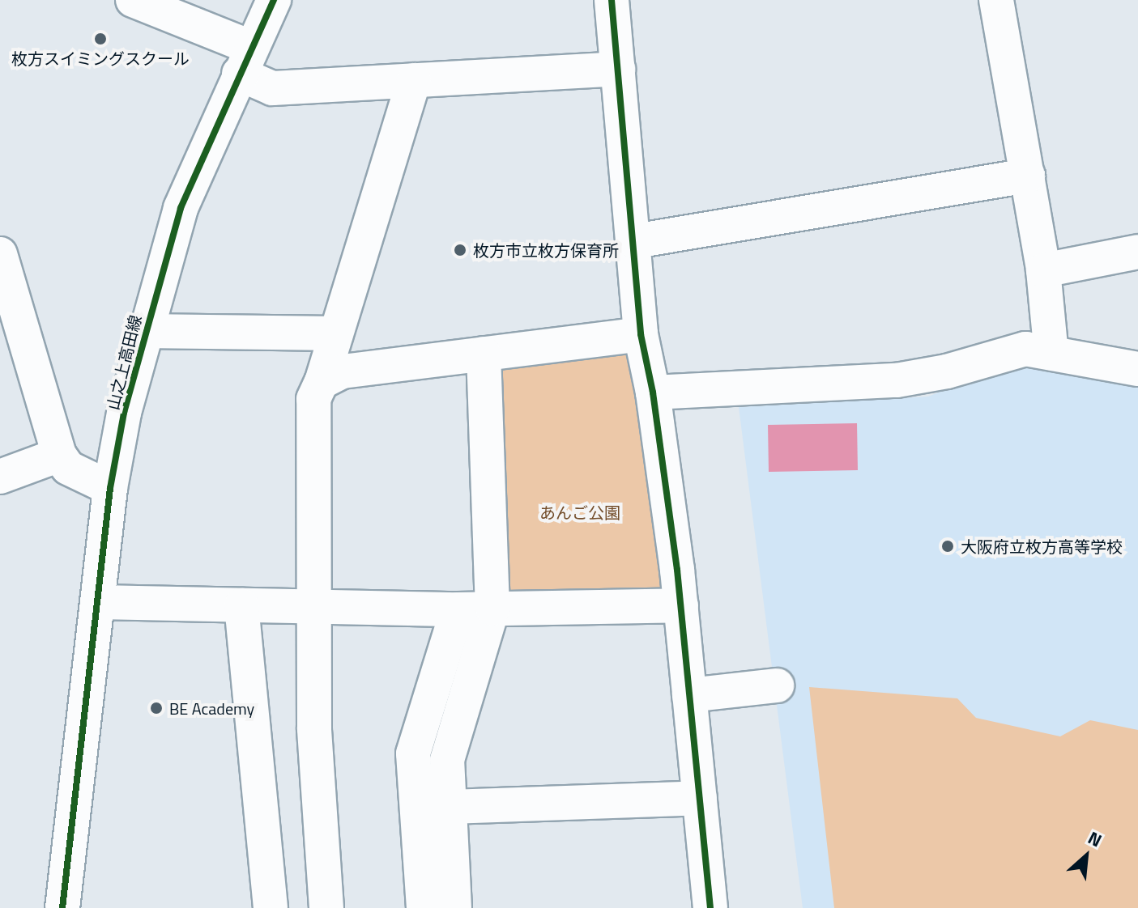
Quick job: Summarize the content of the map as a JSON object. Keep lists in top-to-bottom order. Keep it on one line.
{"streets":{"street":["山之上高田線"]},"parks":["あんご公園"],"places":["枚方スイミングスクール","枚方市立枚方保育所","大阪府立枚方高等学校","BE Academy"],"north":"top right"}
